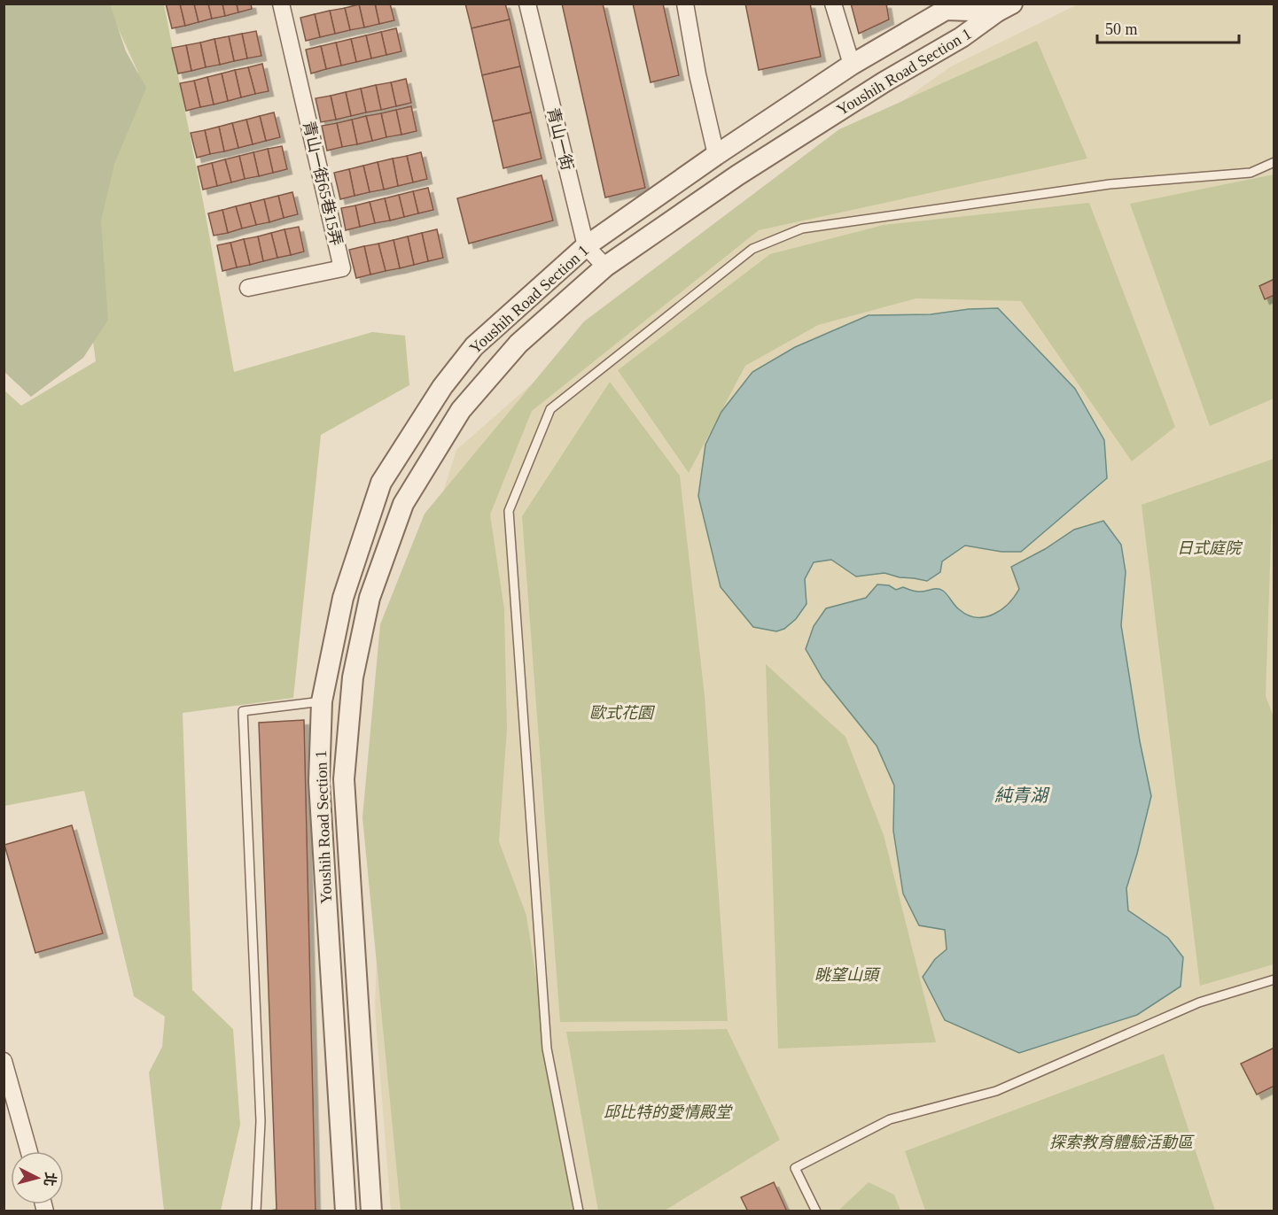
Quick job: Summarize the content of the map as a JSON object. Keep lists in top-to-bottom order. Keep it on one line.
{"streets":{"street":["Youshih Road Section 1","青山一街","青山一街65巷15弄"]},"crossings":[["Youshih Road Section 1","青山一街"]],"water":["純青湖"],"parks":["日式庭院","歐式花園","眺望山頭","邱比特的愛情殿堂","探索教育體驗活動區"],"scale_bar":"50 m","north":"right"}
